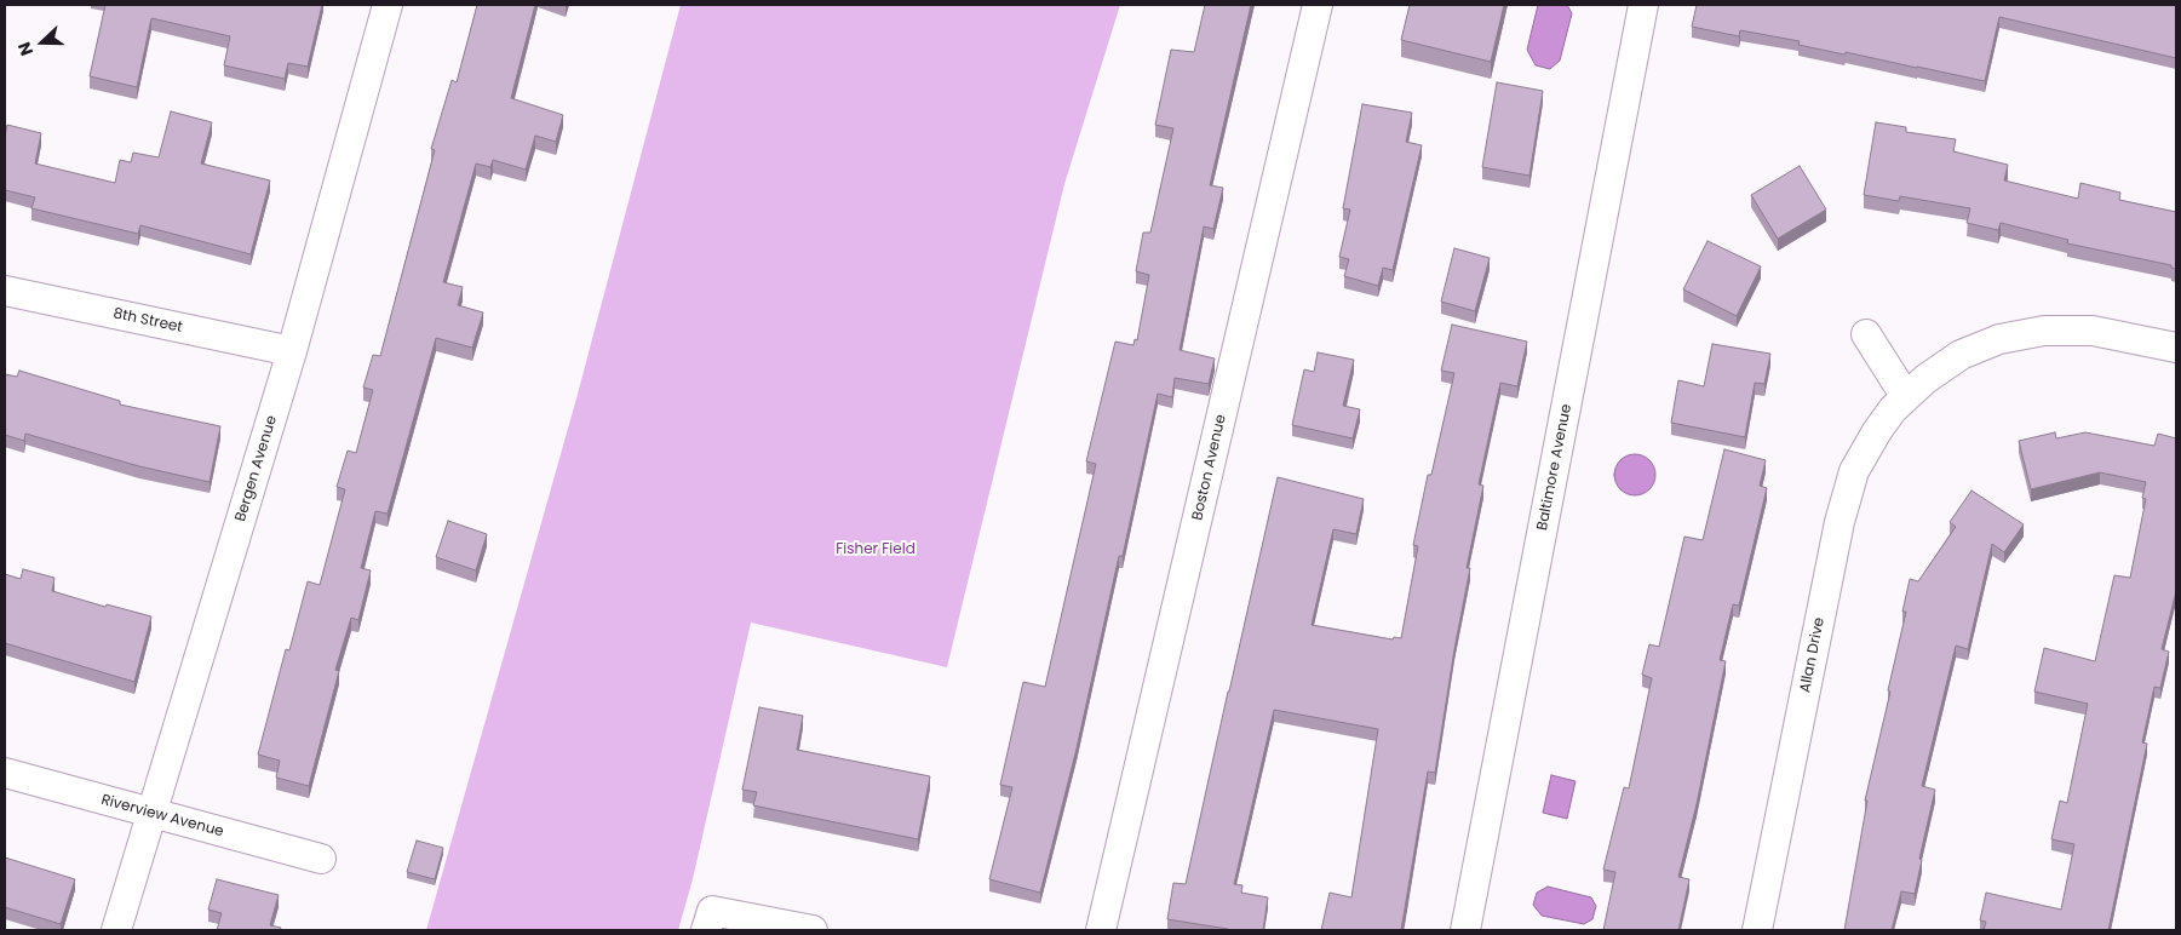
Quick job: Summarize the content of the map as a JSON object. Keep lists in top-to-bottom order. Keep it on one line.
{"streets":{"street":["8th Street","Boston Avenue","Baltimore Avenue","Bergen Avenue","Allan Drive","Riverview Avenue"]},"crossings":[["8th Street","Bergen Avenue"],["Bergen Avenue","Riverview Avenue"]],"parks":["Fisher Field"],"north":"left"}
